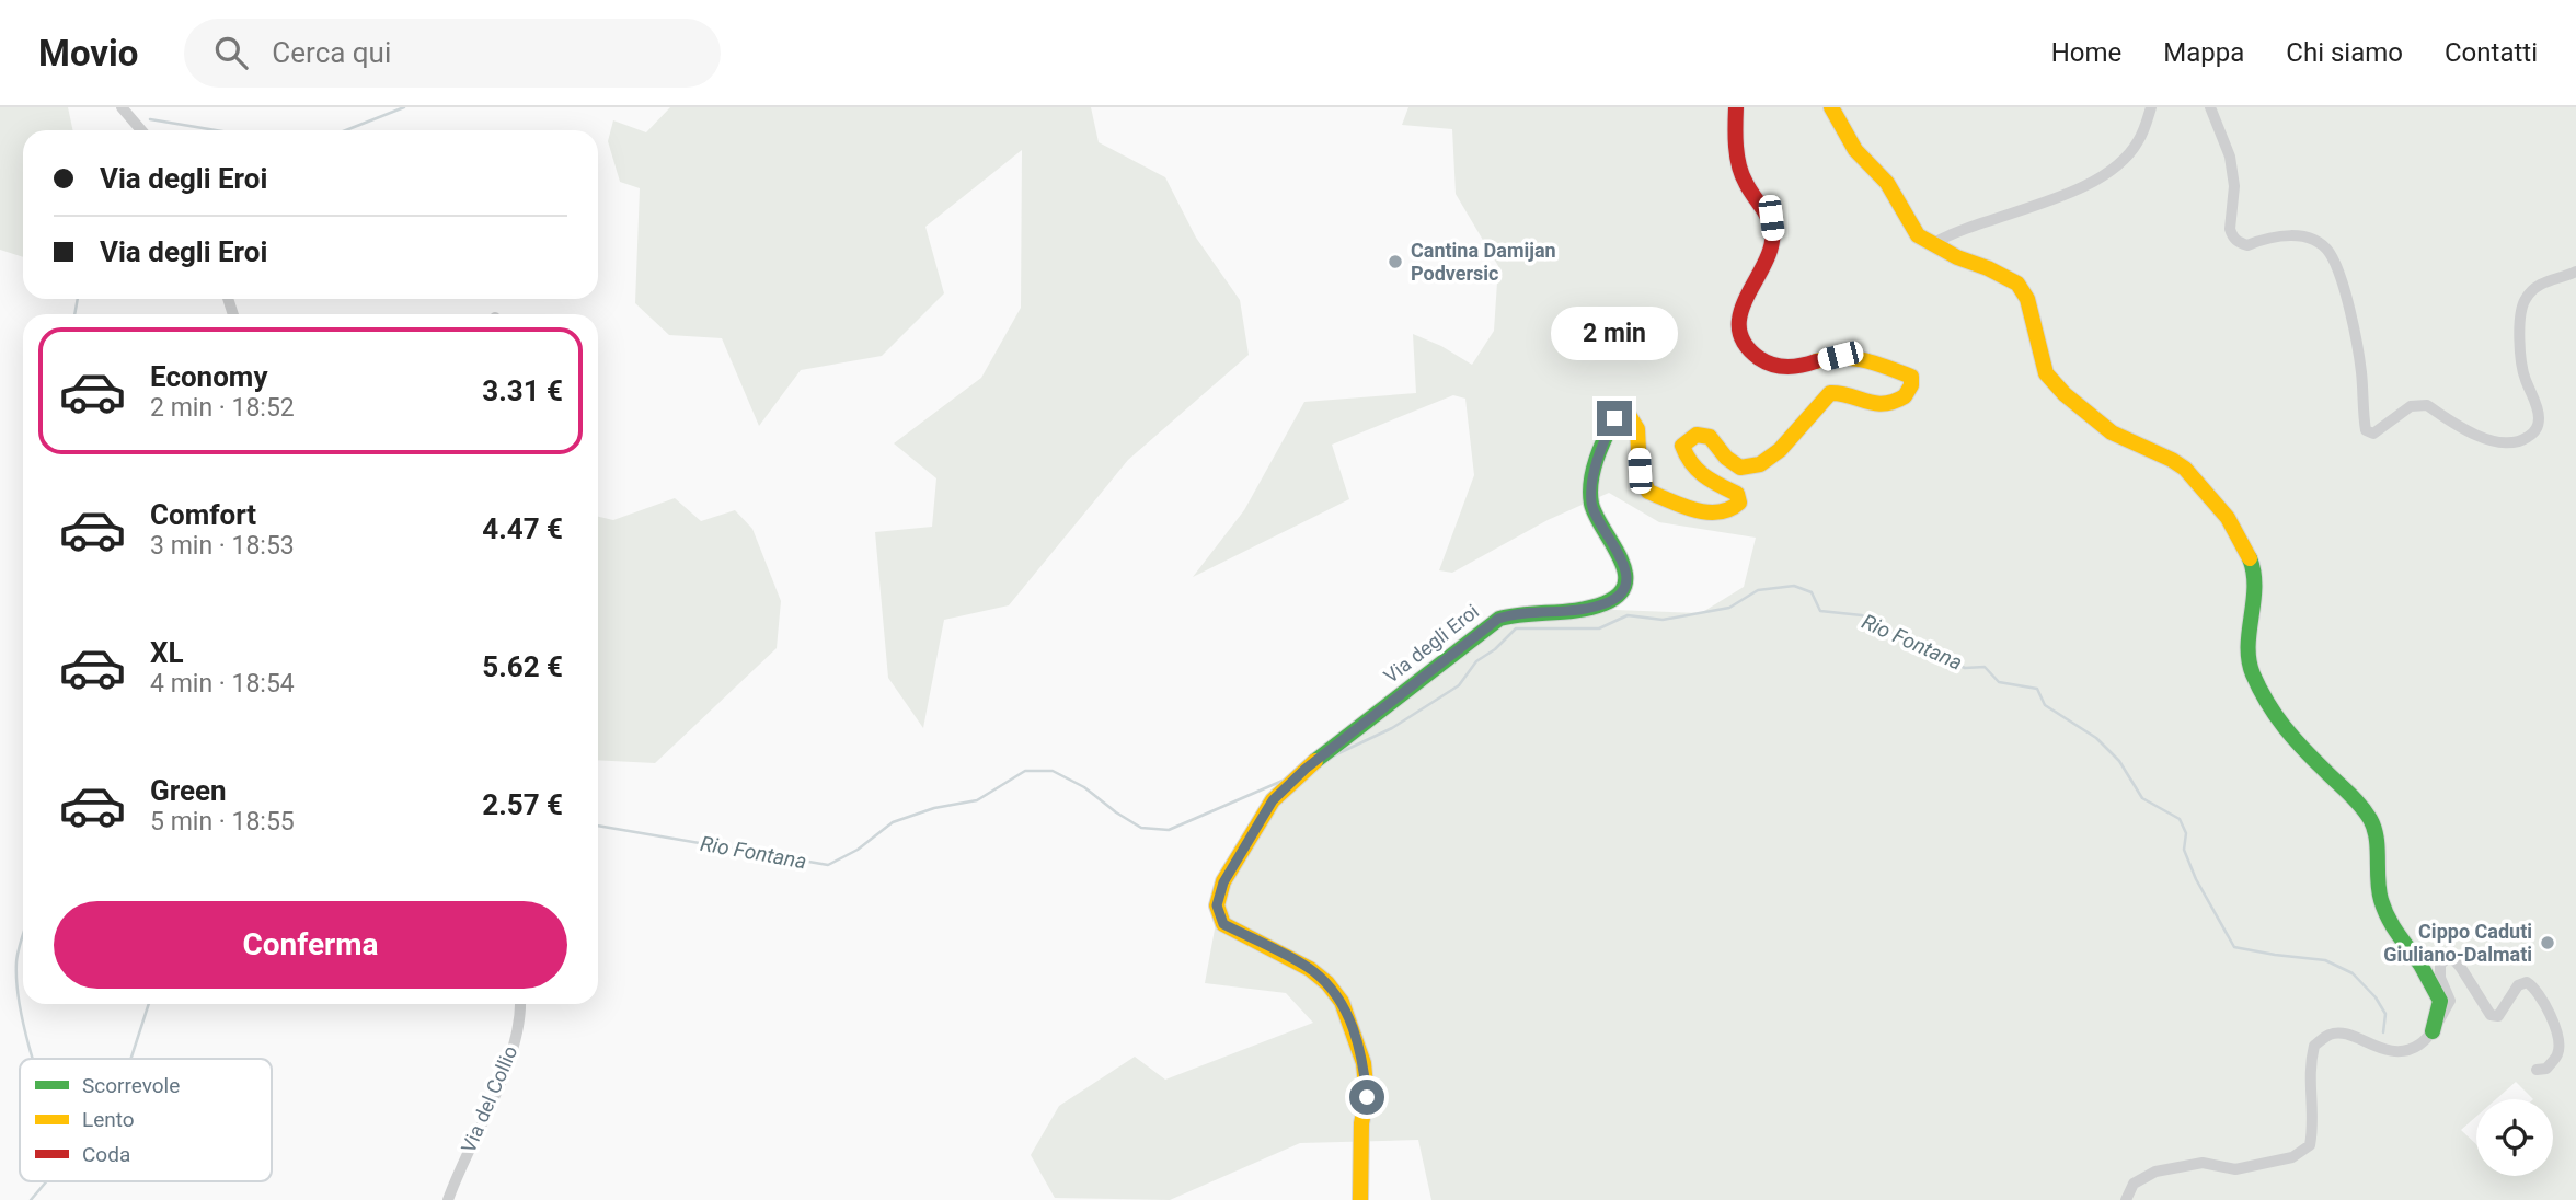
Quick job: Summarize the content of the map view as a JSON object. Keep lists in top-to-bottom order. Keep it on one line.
{"streets":{"street":["Via degli Eroi","Via del Collio"]},"water":["Rio Fontana"],"places":["Cantina Damijan Podversic","Cippo Caduti Giuliano-Dalmati"],"legend":["Scorrevole","Lento","Coda"],"page":{"header":"Movio","search":"Cerca qui","nav":["Home","Mappa","Chi siamo","Contatti"],"banner":["Via degli Eroi","Via degli Eroi"],"bubble":"2 min","list":[{"name":"Economy","note":"2 min · 18:52","value":"3.31 €"},{"name":"Comfort","note":"3 min · 18:53","value":"4.47 €"},{"name":"XL","note":"4 min · 18:54","value":"5.62 €"},{"name":"Green","note":"5 min · 18:55","value":"2.57 €"}],"buttons":"Conferma"}}
